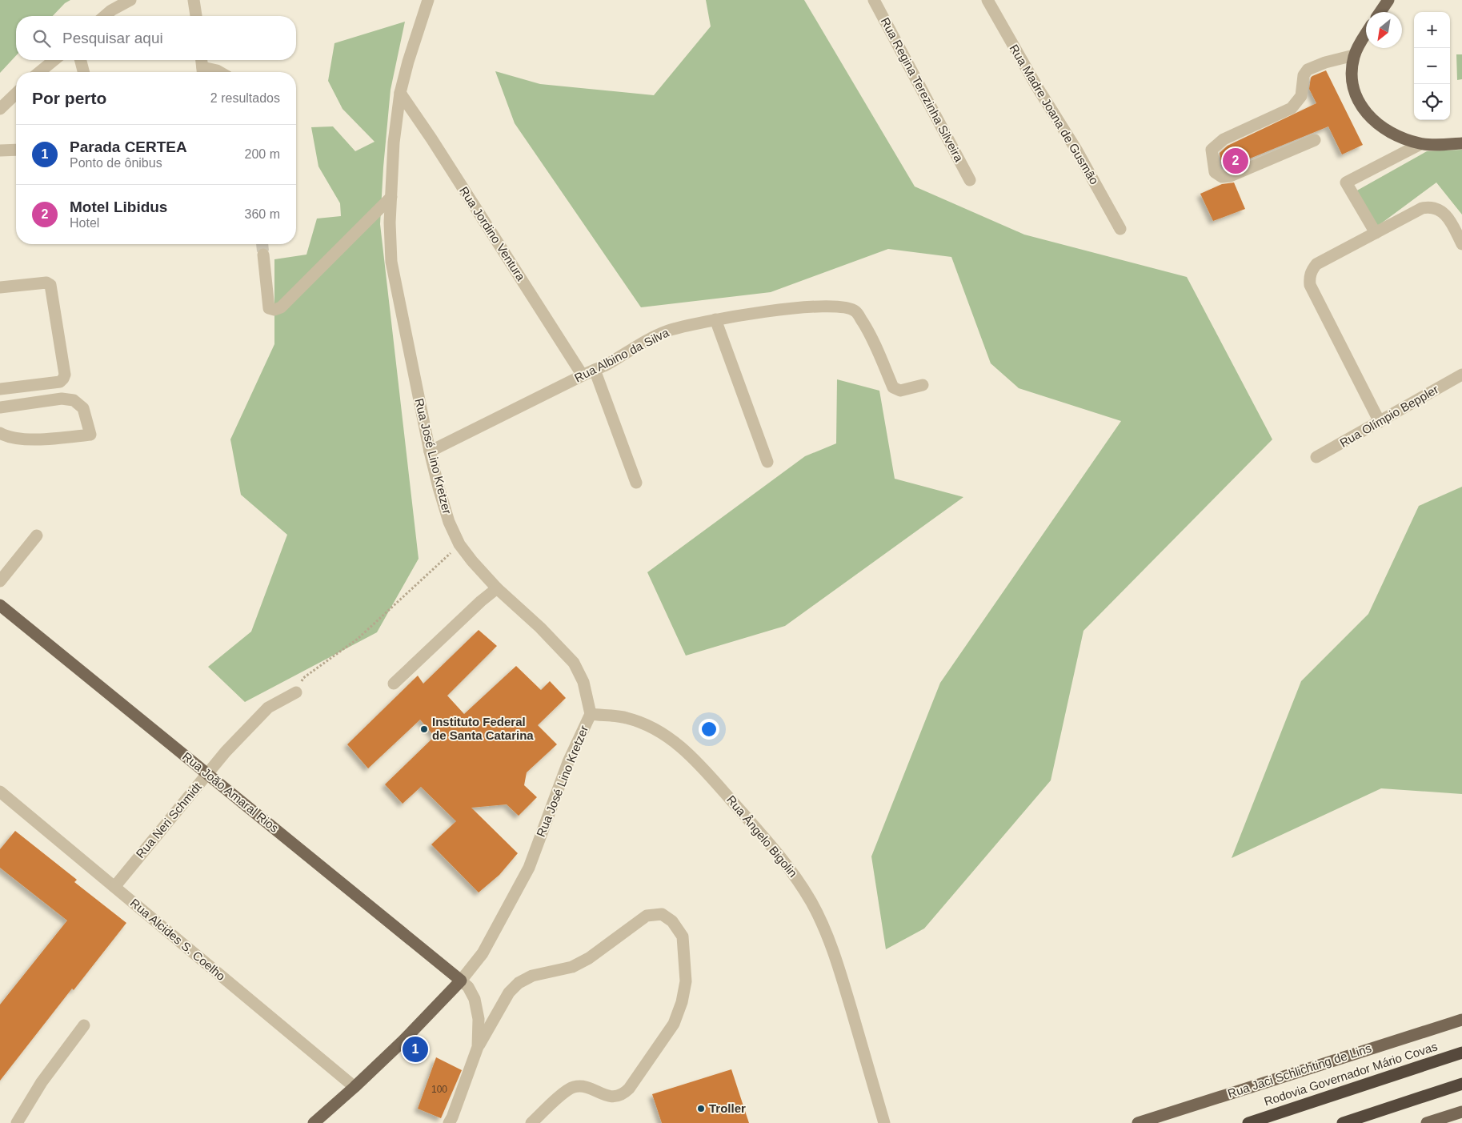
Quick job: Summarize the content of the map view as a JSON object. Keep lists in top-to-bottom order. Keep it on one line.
{"streets":{"highway":["Rodovia Governador Mário Covas"],"main road":["Rua João Amaral Rios","Rua Jaci Schlichting de Lins"],"street":["Rua Regina Terezinha Silveira","Rua Madre Joana de Gusmão","Rua Jordino Ventura","Rua Albino da Silva","Rua Olímpio Beppler","Rua José Lino Kretzer","Rua Neri Schmidt","Rua Ângelo Bigolin","Rua Alcides S. Coelho"]},"crossings":[["Rua Jordino Ventura","Rua Albino da Silva"],["Rua Jordino Ventura","Rua José Lino Kretzer"],["Rua Albino da Silva","Rua José Lino Kretzer"],["Rua José Lino Kretzer","Rua João Amaral Rios"],["Rua José Lino Kretzer","Rua Ângelo Bigolin"],["Rua João Amaral Rios","Rua Neri Schmidt"],["Rua Neri Schmidt","Rua Alcides S. Coelho"]],"places":["Instituto Federal de Santa Catarina","Troller"],"house_numbers":["100"],"north":"bottom left","page":{"map_buttons":["+","−"],"search":"Pesquisar aqui","heading":["Por perto","2 resultados"],"list":[{"mark":"1","name":"Parada CERTEA","note":"Ponto de ônibus","value":"200 m"},{"mark":"2","name":"Motel Libidus","note":"Hotel","value":"360 m"}],"pins":["2","1"]}}
